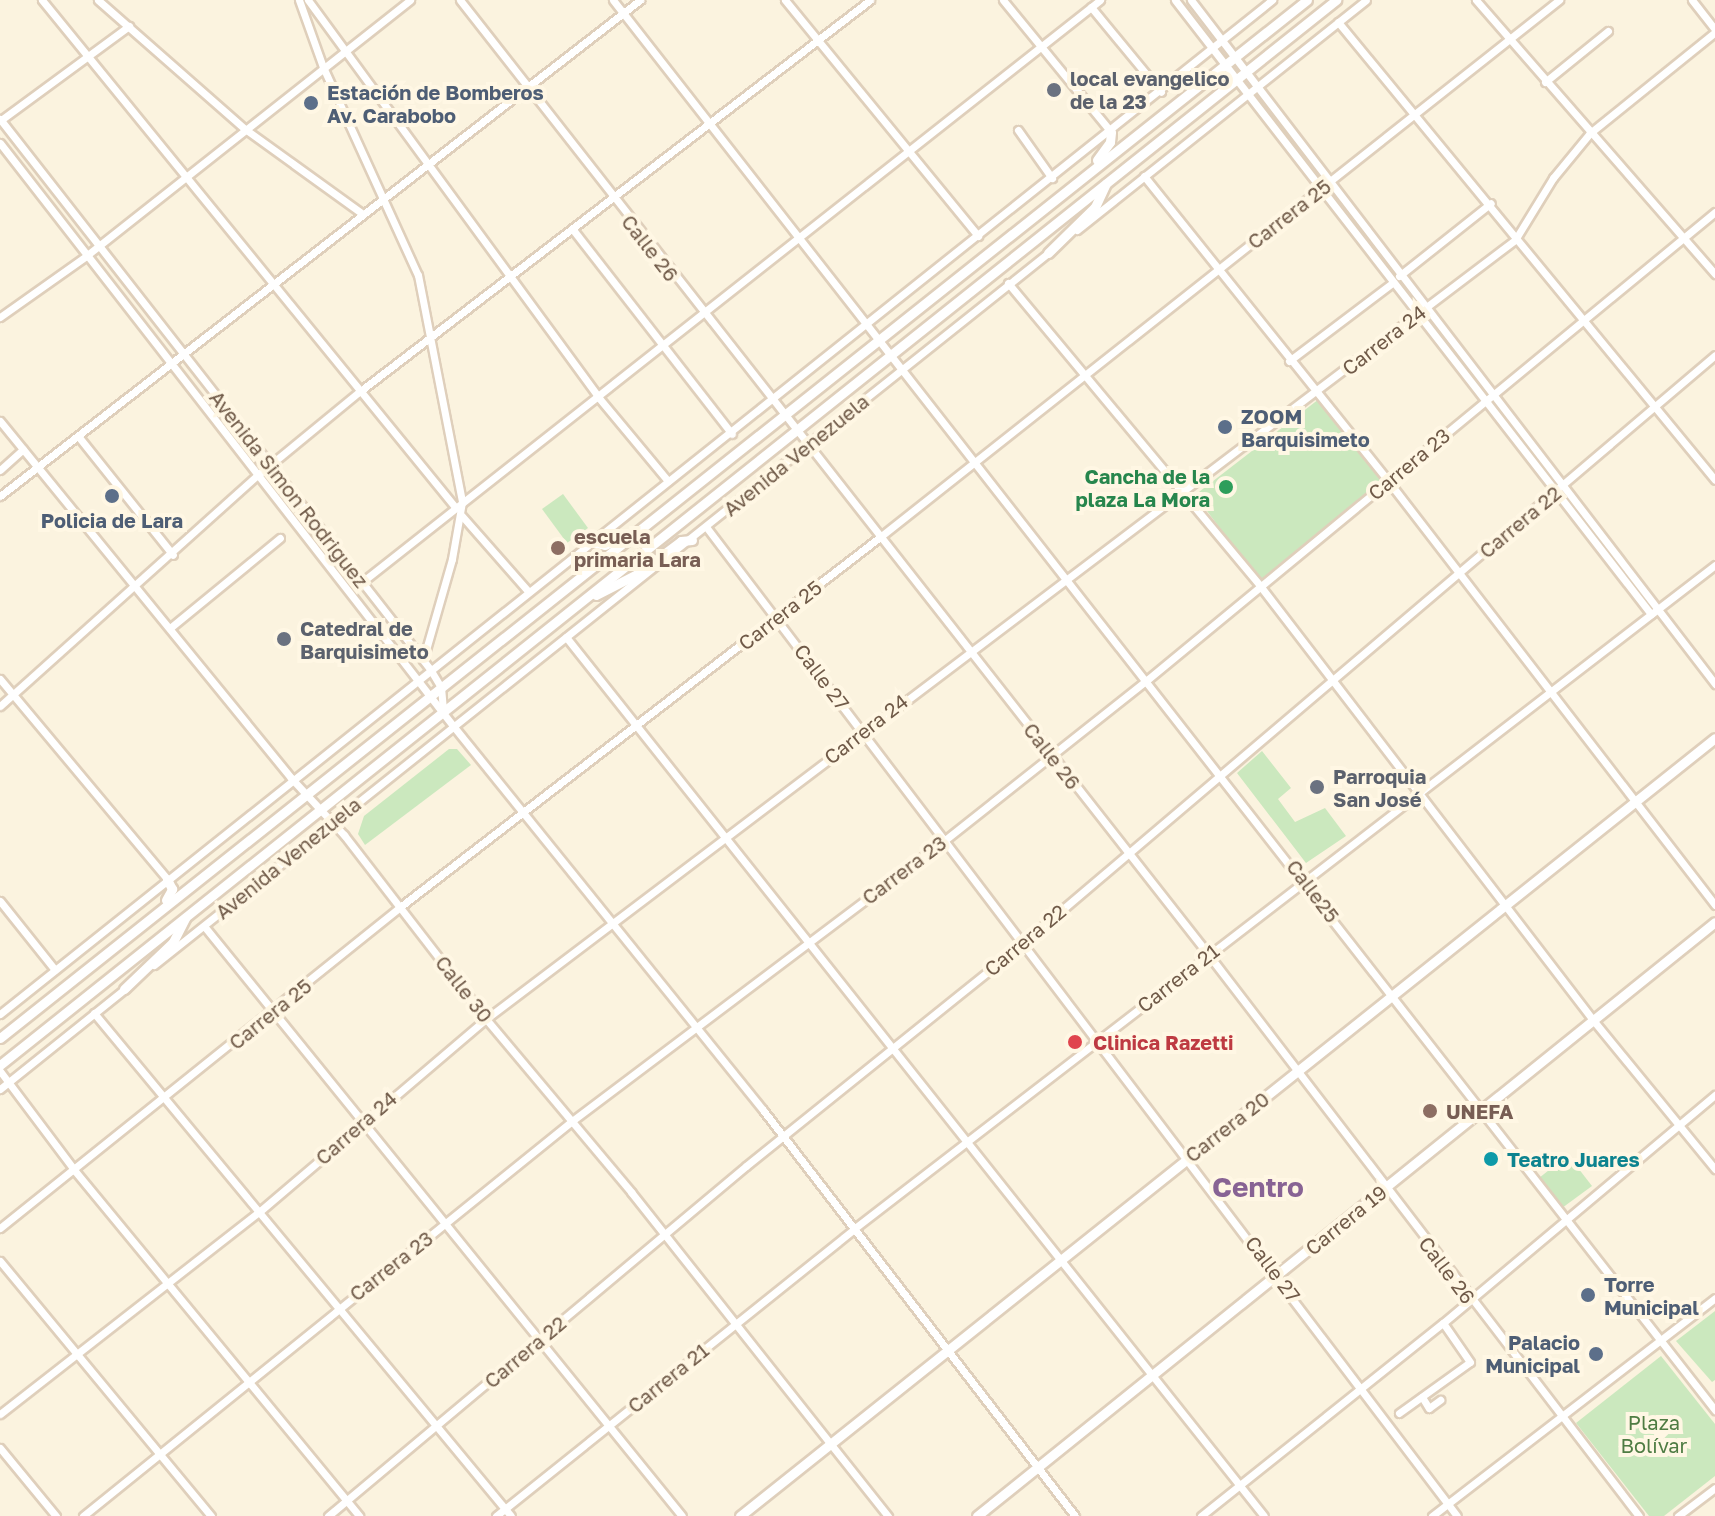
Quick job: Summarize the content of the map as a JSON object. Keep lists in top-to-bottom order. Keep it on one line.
{"streets":{"street":["Carrera 25","Calle 26","Carrera 24","Avenida Venezuela","Carrera 23","Avenida Simon Rodriguez","Carrera 22","Calle 27","Calle25","Carrera 21","Calle 30","Carrera 20","Carrera 19"]},"crossings":[["Carrera 25","Calle 26"],["Carrera 25","Calle 27"],["Carrera 25","Calle25"],["Carrera 25","Calle 30"],["Calle 26","Carrera 24"],["Calle 26","Avenida Venezuela"],["Calle 26","Carrera 23"],["Calle 26","Carrera 22"],["Calle 26","Carrera 21"],["Calle 26","Carrera 20"],["Calle 26","Carrera 19"],["Carrera 24","Calle 27"],["Carrera 24","Calle25"],["Carrera 24","Calle 30"],["Avenida Venezuela","Avenida Simon Rodriguez"],["Avenida Venezuela","Calle 27"],["Avenida Venezuela","Calle25"],["Avenida Venezuela","Calle 30"],["Carrera 23","Calle 27"],["Carrera 23","Calle25"],["Carrera 23","Calle 30"],["Carrera 22","Calle 27"],["Carrera 22","Calle25"],["Carrera 22","Calle 30"],["Calle 27","Carrera 21"],["Calle 27","Carrera 20"],["Calle 27","Carrera 19"],["Calle25","Carrera 21"],["Calle25","Carrera 20"],["Calle25","Carrera 19"],["Carrera 21","Calle 30"],["Calle 30","Carrera 20"]],"districts":["Centro"],"parks":["Plaza Bolívar"],"places":["local evangelico de la 23","Estación de Bomberos Av. Carabobo","ZOOM Barquisimeto","Cancha de la plaza La Mora","Policia de Lara","escuela primaria Lara","Catedral de Barquisimeto","Parroquia San José","Clinica Razetti","UNEFA","Teatro Juares","Torre Municipal","Palacio Municipal"]}
